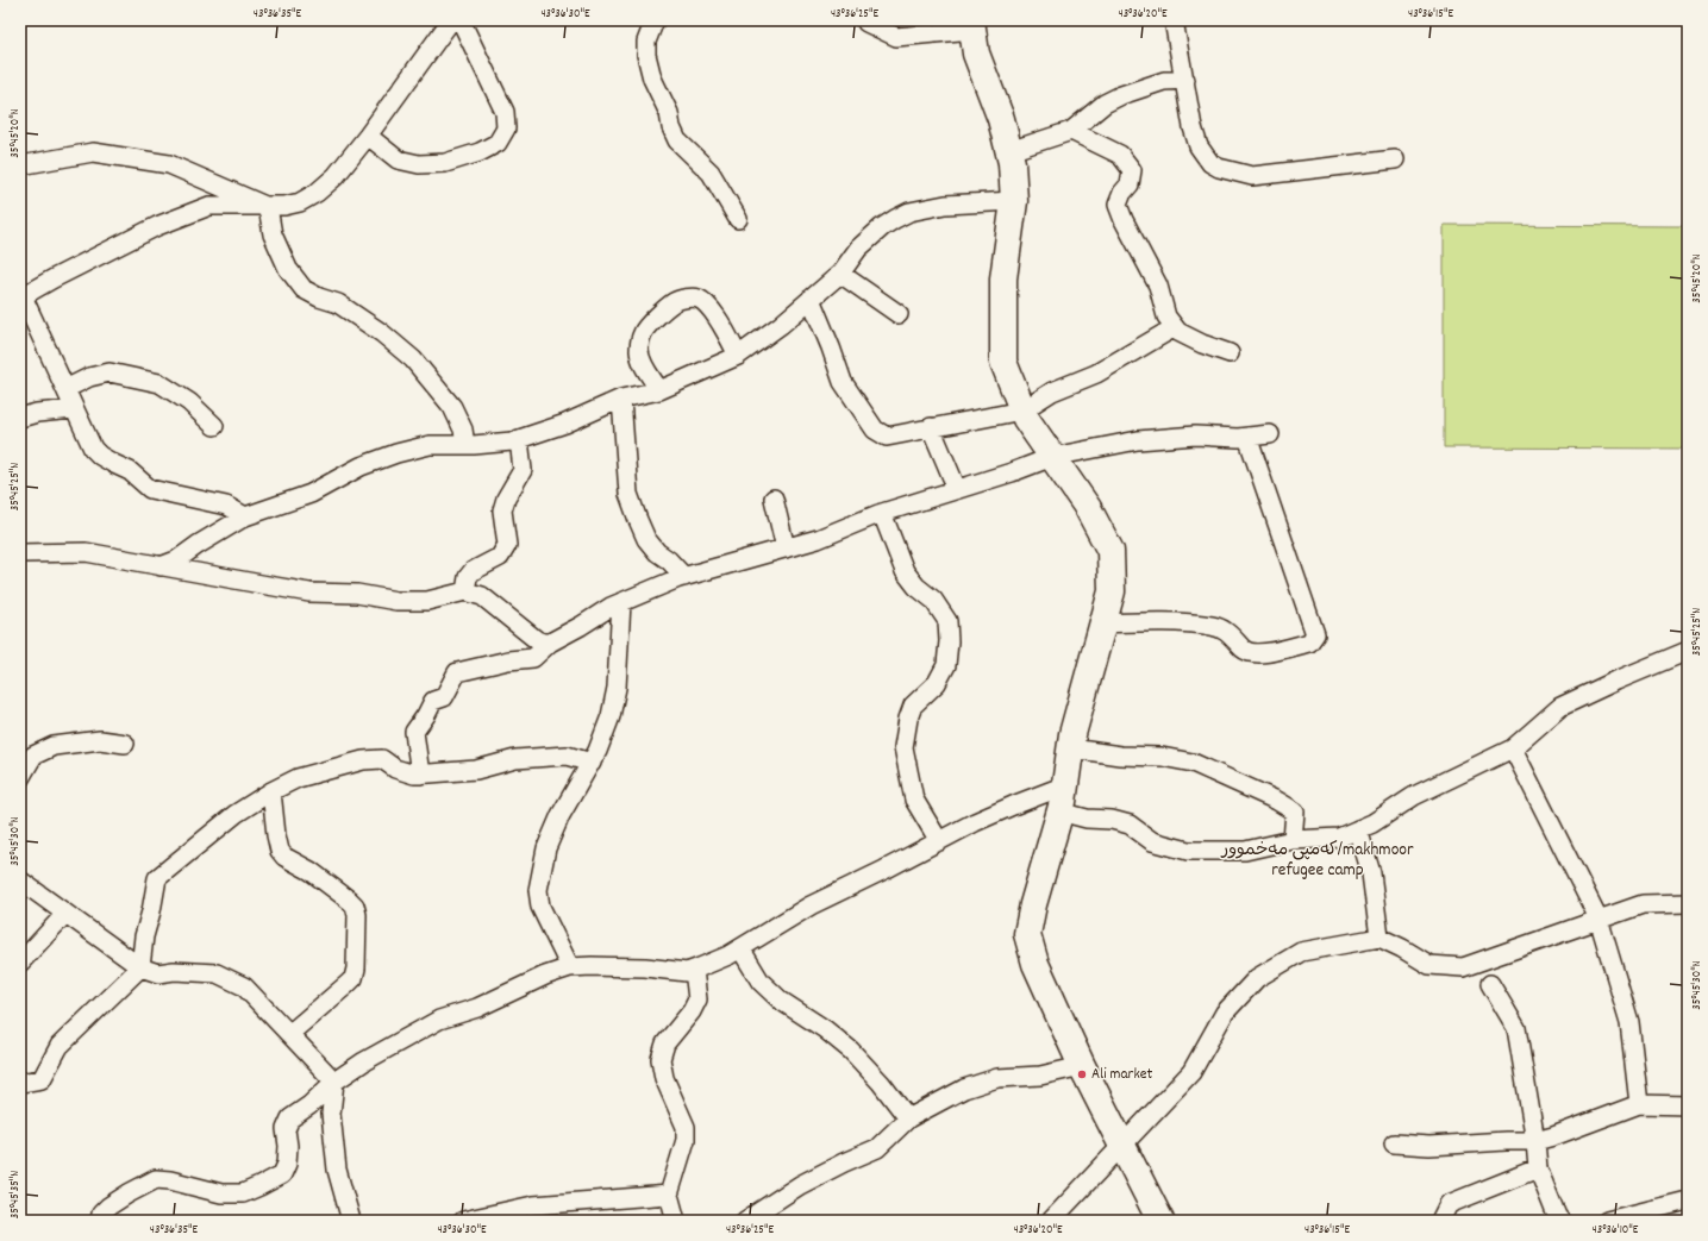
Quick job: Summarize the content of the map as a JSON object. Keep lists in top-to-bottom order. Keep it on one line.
{"districts":["کەمپی مەخموور/makhmoor refugee camp"],"places":["Ali market"],"coordinates":["43°36'35\"E","43°36'30\"E","43°36'25\"E","43°36'20\"E","43°36'15\"E","35°45'20\"N","35°45'25\"N","35°45'30\"N","35°45'35\"N","43°36'10\"E"]}
